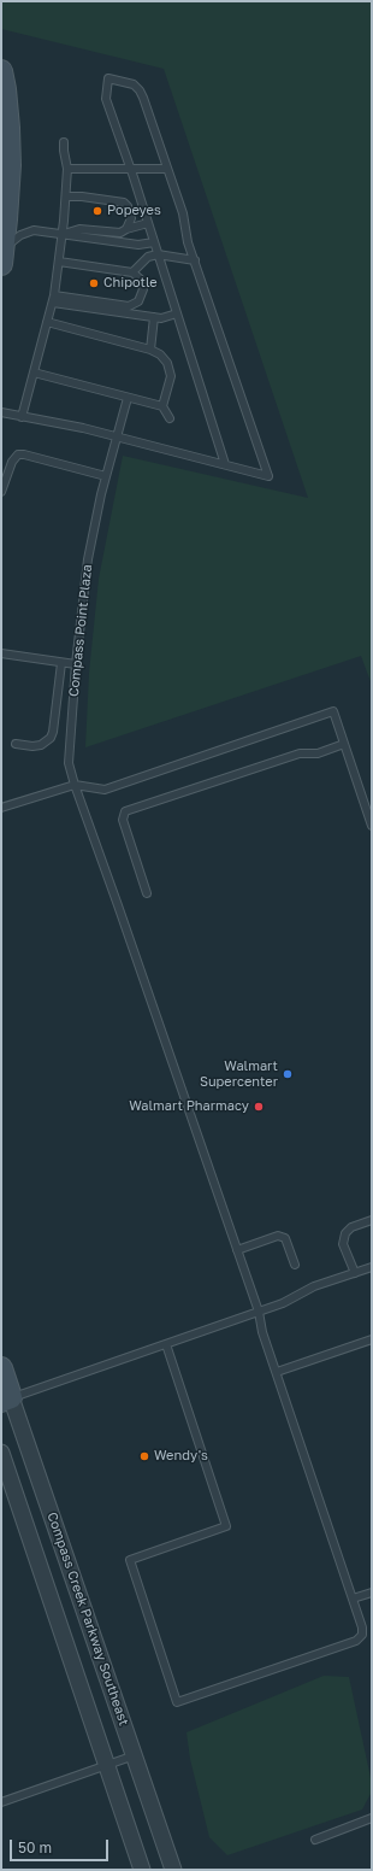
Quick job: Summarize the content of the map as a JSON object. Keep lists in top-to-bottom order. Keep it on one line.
{"streets":{"street":["Compass Creek Parkway Southeast"],"lane":["Compass Point Plaza"]},"places":["Popeyes","Chipotle","Walmart Supercenter","Walmart Pharmacy","Wendy's"],"scale_bar":"50 m"}
